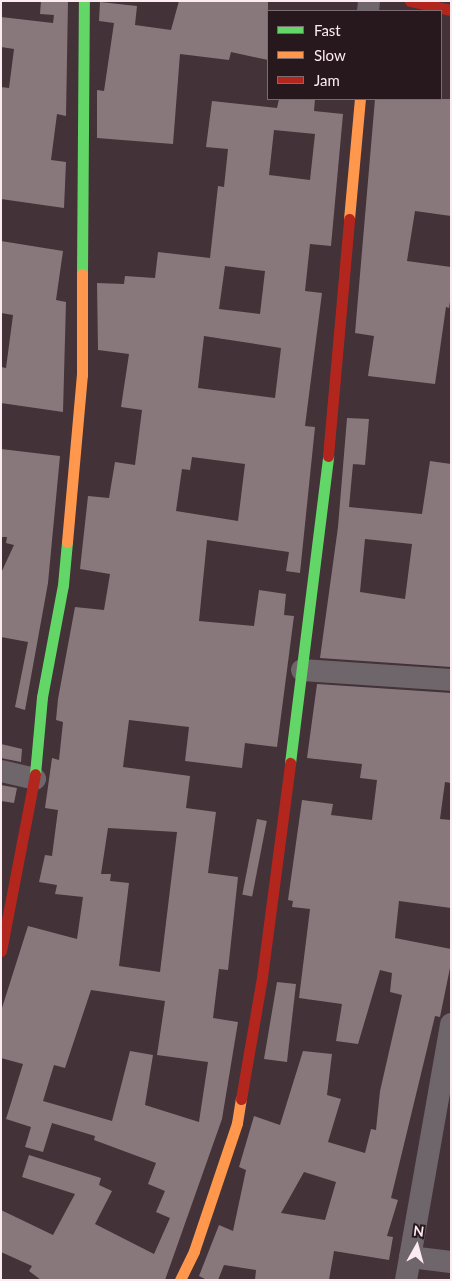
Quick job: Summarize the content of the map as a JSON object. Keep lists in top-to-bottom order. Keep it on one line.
{"legend":["Fast","Slow","Jam"],"north":"top"}
